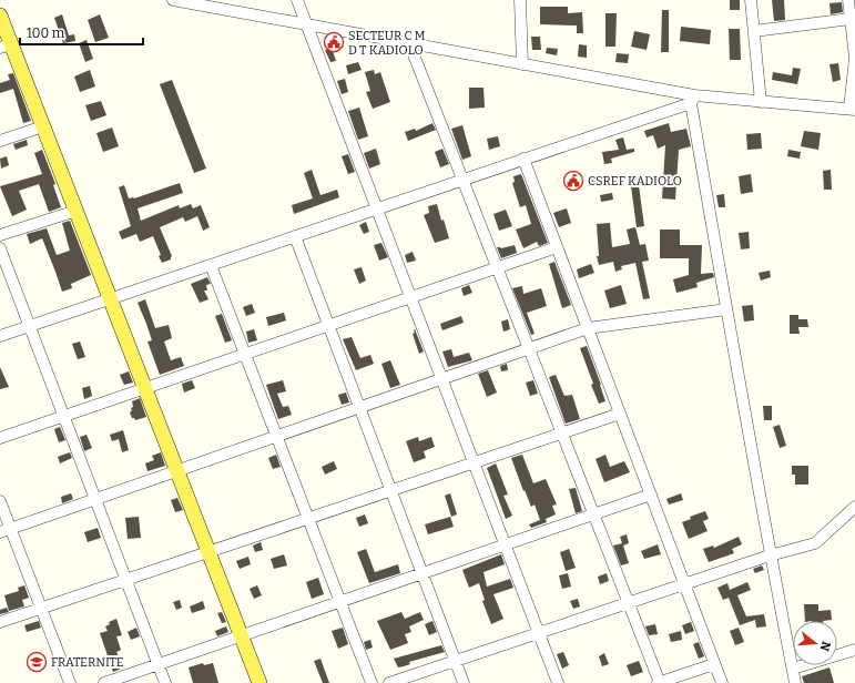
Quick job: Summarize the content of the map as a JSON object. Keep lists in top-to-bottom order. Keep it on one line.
{"places":{"public building":["SECTEUR C M D T KADIOLO","CSREF KADIOLO"],"school or university":["FRATERNITE"]},"scale_bar":"100 m","north":"right"}
